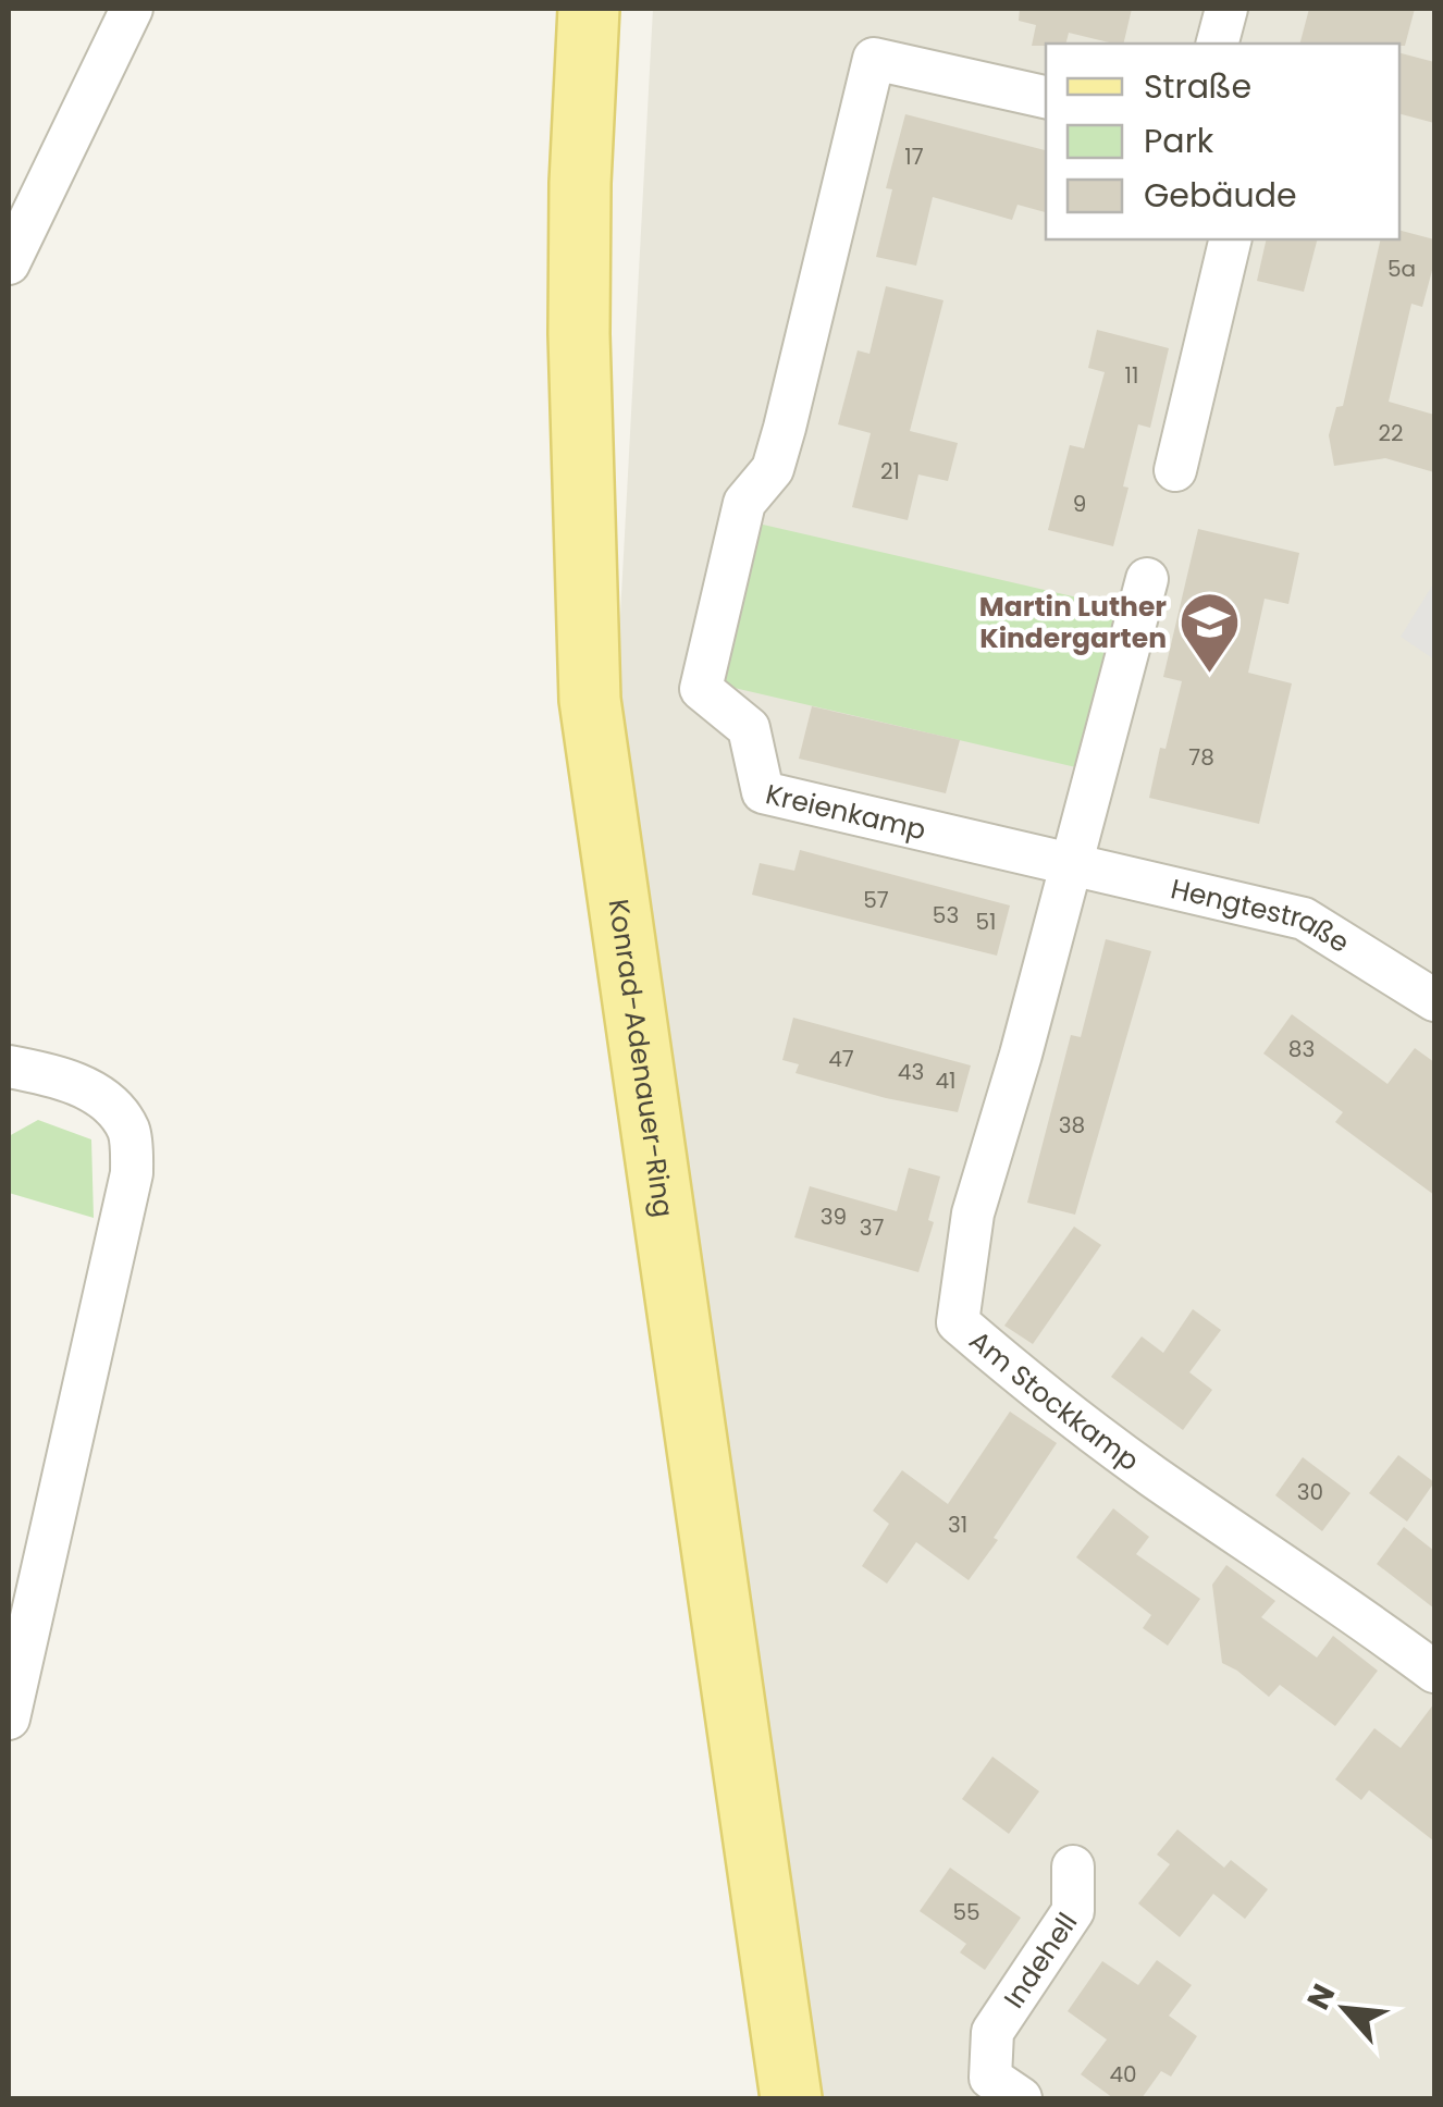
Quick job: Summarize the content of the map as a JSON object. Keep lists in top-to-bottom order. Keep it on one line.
{"streets":{"main road":["Konrad-Adenauer-Ring"],"street":["Kreienkamp","Hengtestraße","Am Stockkamp","Indehell"]},"crossings":[["Kreienkamp","Hengtestraße"],["Kreienkamp","Am Stockkamp"],["Hengtestraße","Am Stockkamp"]],"places":{"school or university":["Martin Luther Kindergarten"]},"house_numbers":["17","5a","11","22","21","9","78","57","53","51","83","47","43","41","38","39","37","30","31","55","40"],"legend":["Straße","Park","Gebäude"],"north":"top left"}
